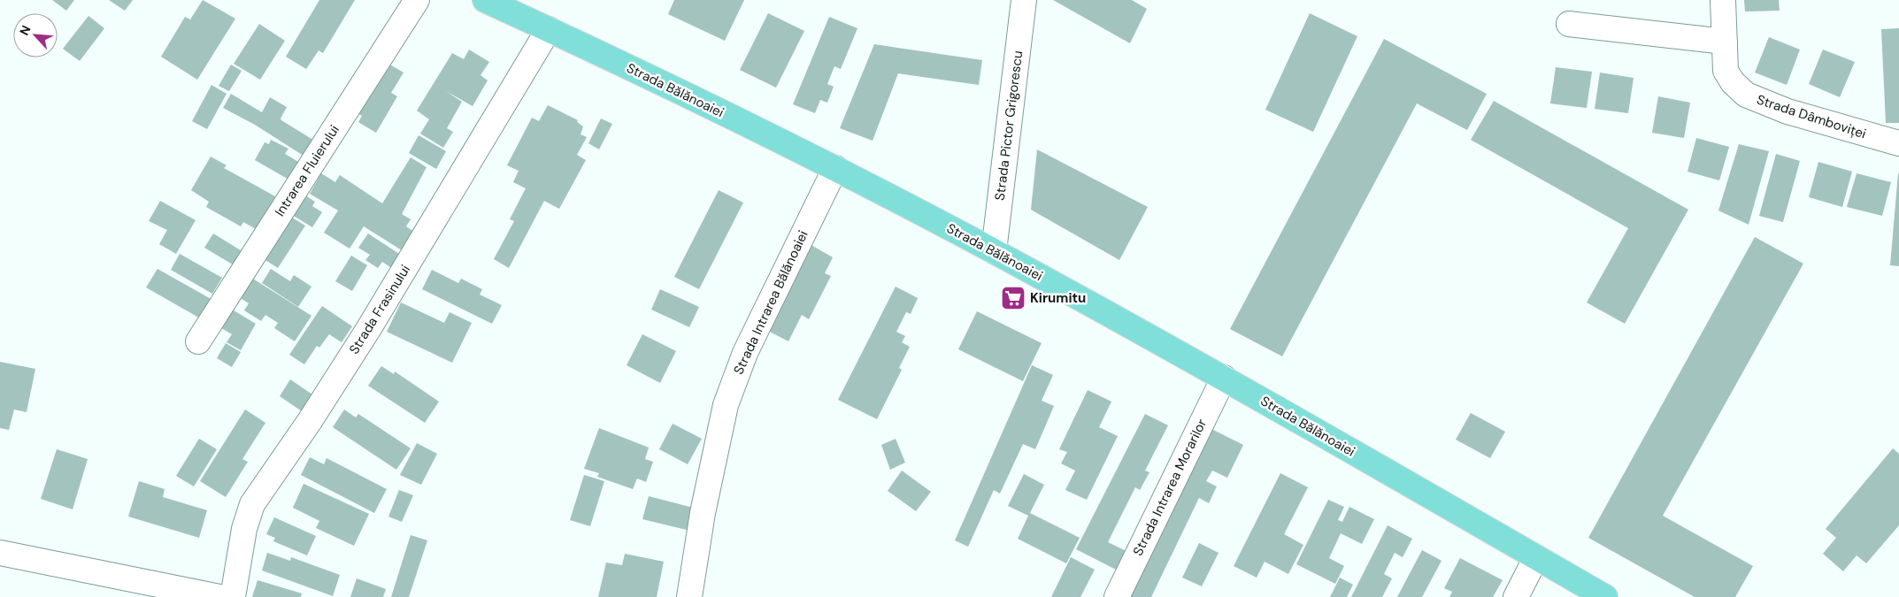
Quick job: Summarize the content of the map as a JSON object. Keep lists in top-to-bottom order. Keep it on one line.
{"streets":{"main road":["Strada Bălănoaiei"],"street":["Strada Dâmboviței","Strada Pictor Grigorescu","Intrarea Fluierului","Strada Intrarea Bălănoaiei","Strada Frasinului","Strada Intrarea Morarilor"]},"crossings":[["Strada Bălănoaiei","Strada Pictor Grigorescu"],["Strada Bălănoaiei","Strada Intrarea Bălănoaiei"],["Strada Bălănoaiei","Strada Frasinului"],["Strada Bălănoaiei","Strada Intrarea Morarilor"]],"places":{"supermarket":["Kirumitu"]},"north":"top left"}
